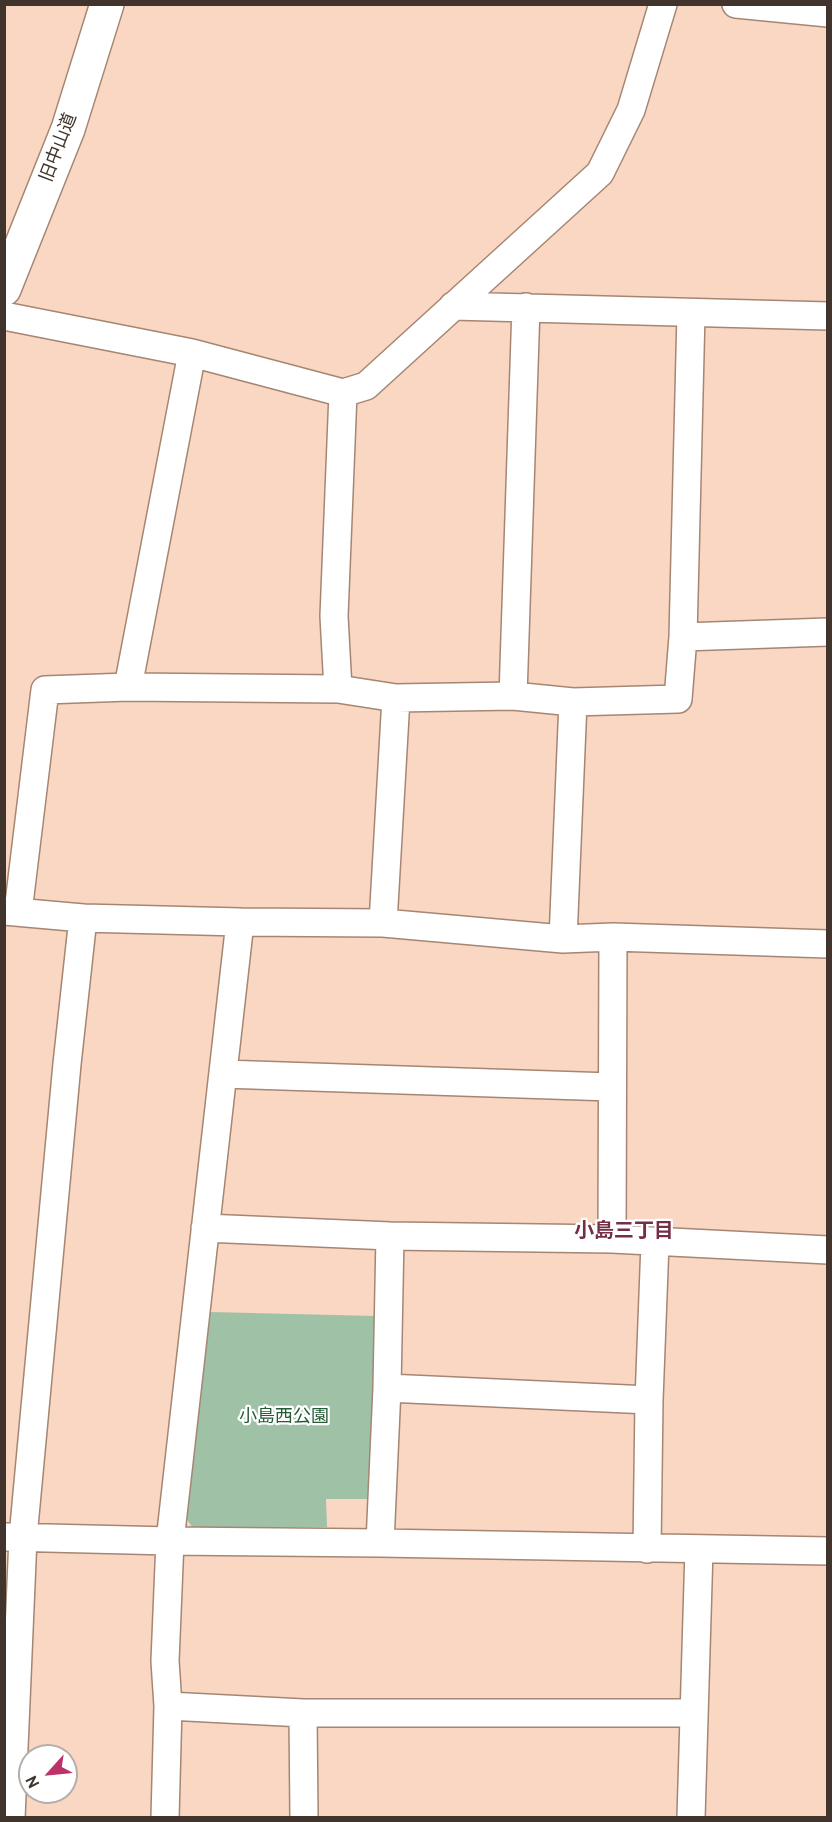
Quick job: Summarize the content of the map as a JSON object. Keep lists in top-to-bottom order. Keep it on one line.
{"streets":{"main road":["旧中山道"]},"districts":["小島三丁目"],"parks":["小島西公園"],"north":"bottom left"}
